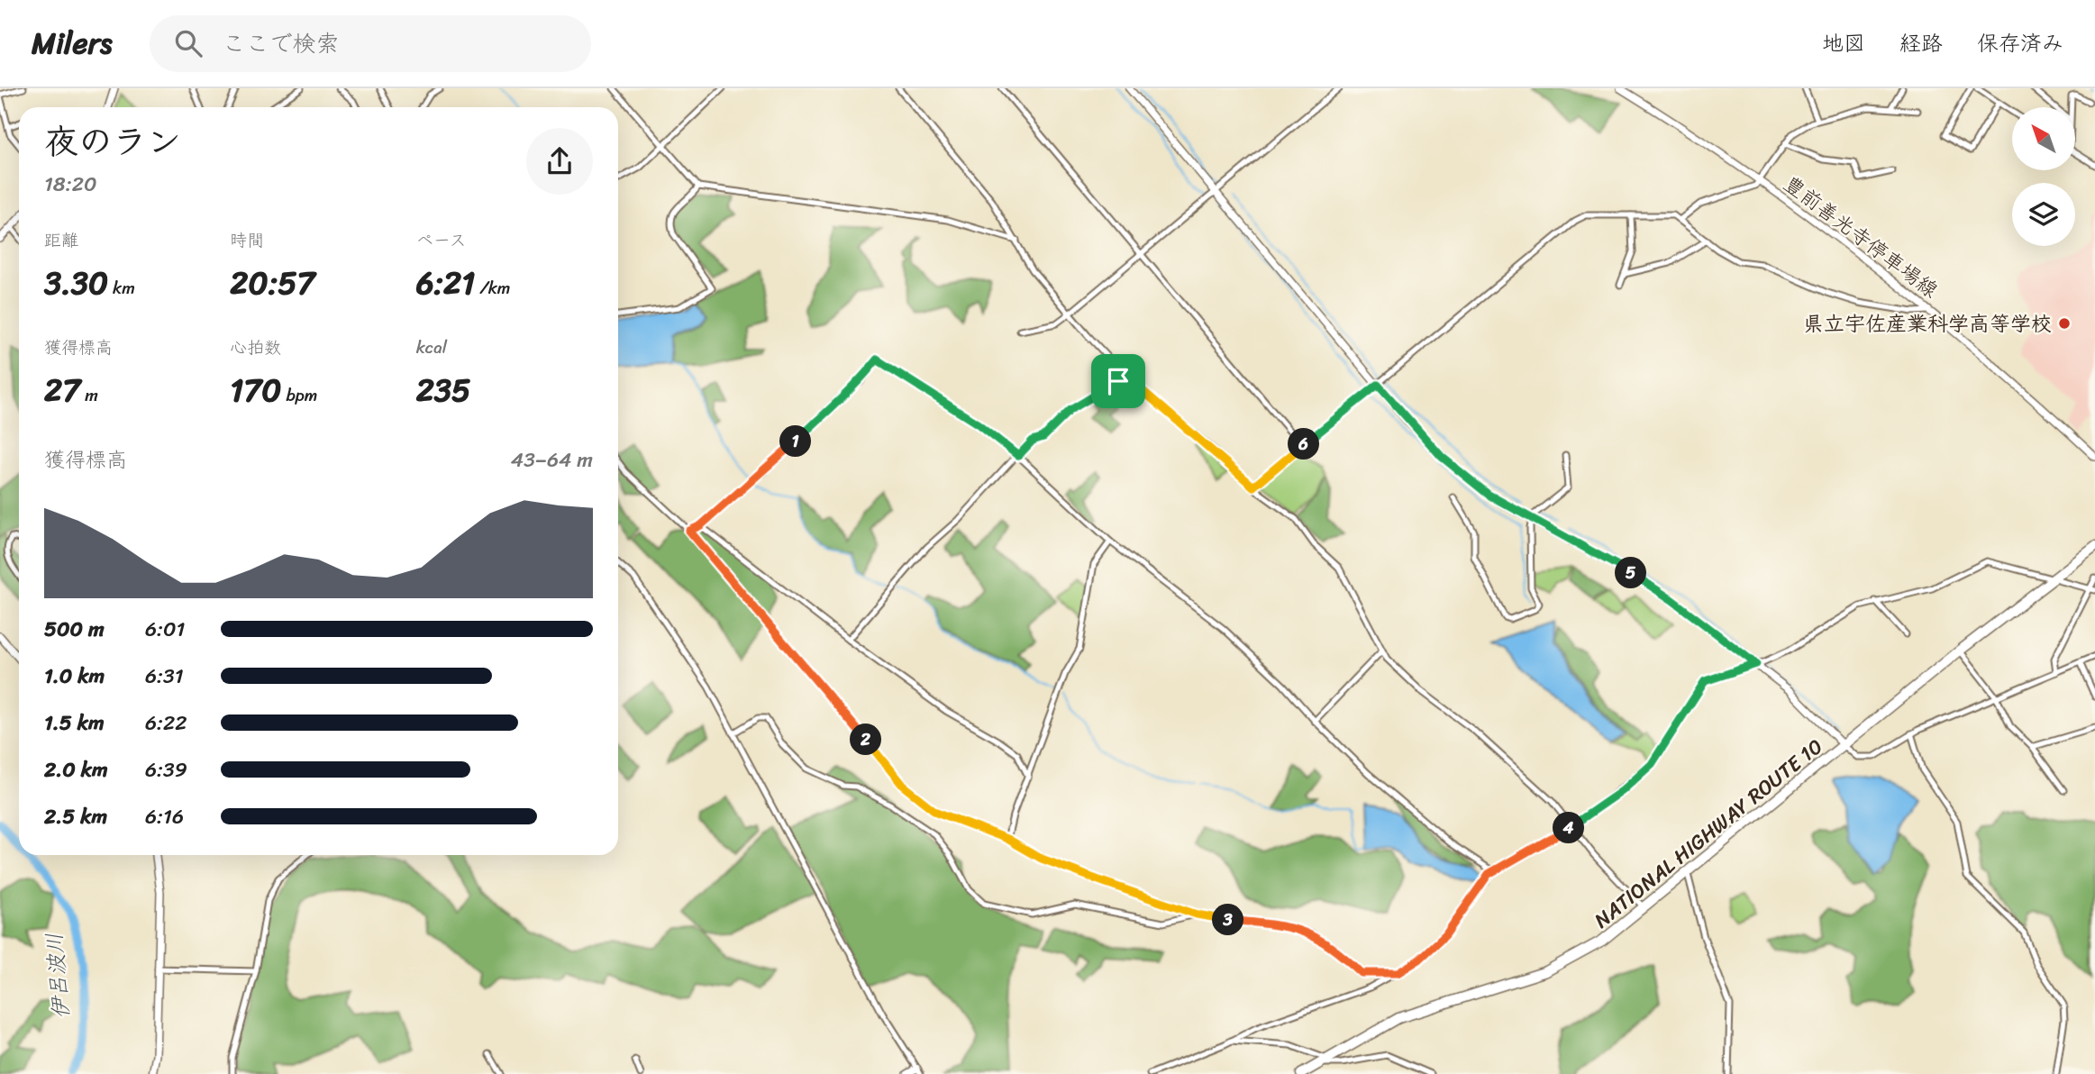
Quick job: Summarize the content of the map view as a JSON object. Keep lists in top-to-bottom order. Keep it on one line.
{"streets":{"highway":["NATIONAL HIGHWAY ROUTE 10"],"street":["豊前善光寺停車場線"]},"water":["伊呂波川"],"places":["県立宇佐産業科学高等学校"],"north":"top left","page":{"header":"Milers","search":"ここで検索","nav":["地図","経路","保存済み"],"heading":["夜のラン","18:20"],"stats":[["距離","3.30 km"],["時間","20:57"],["ペース","6:21 /km"],["獲得標高","27 m"],["心拍数","170 bpm"],["kcal","235"]],"pins":["1","6","5","2","4","3"],"chart":["獲得標高","43–64 m"],"list":[{"name":"500 m","note":"6:01"},{"name":"1.0 km","note":"6:31"},{"name":"1.5 km","note":"6:22"},{"name":"2.0 km","note":"6:39"},{"name":"2.5 km","note":"6:16"}]}}
